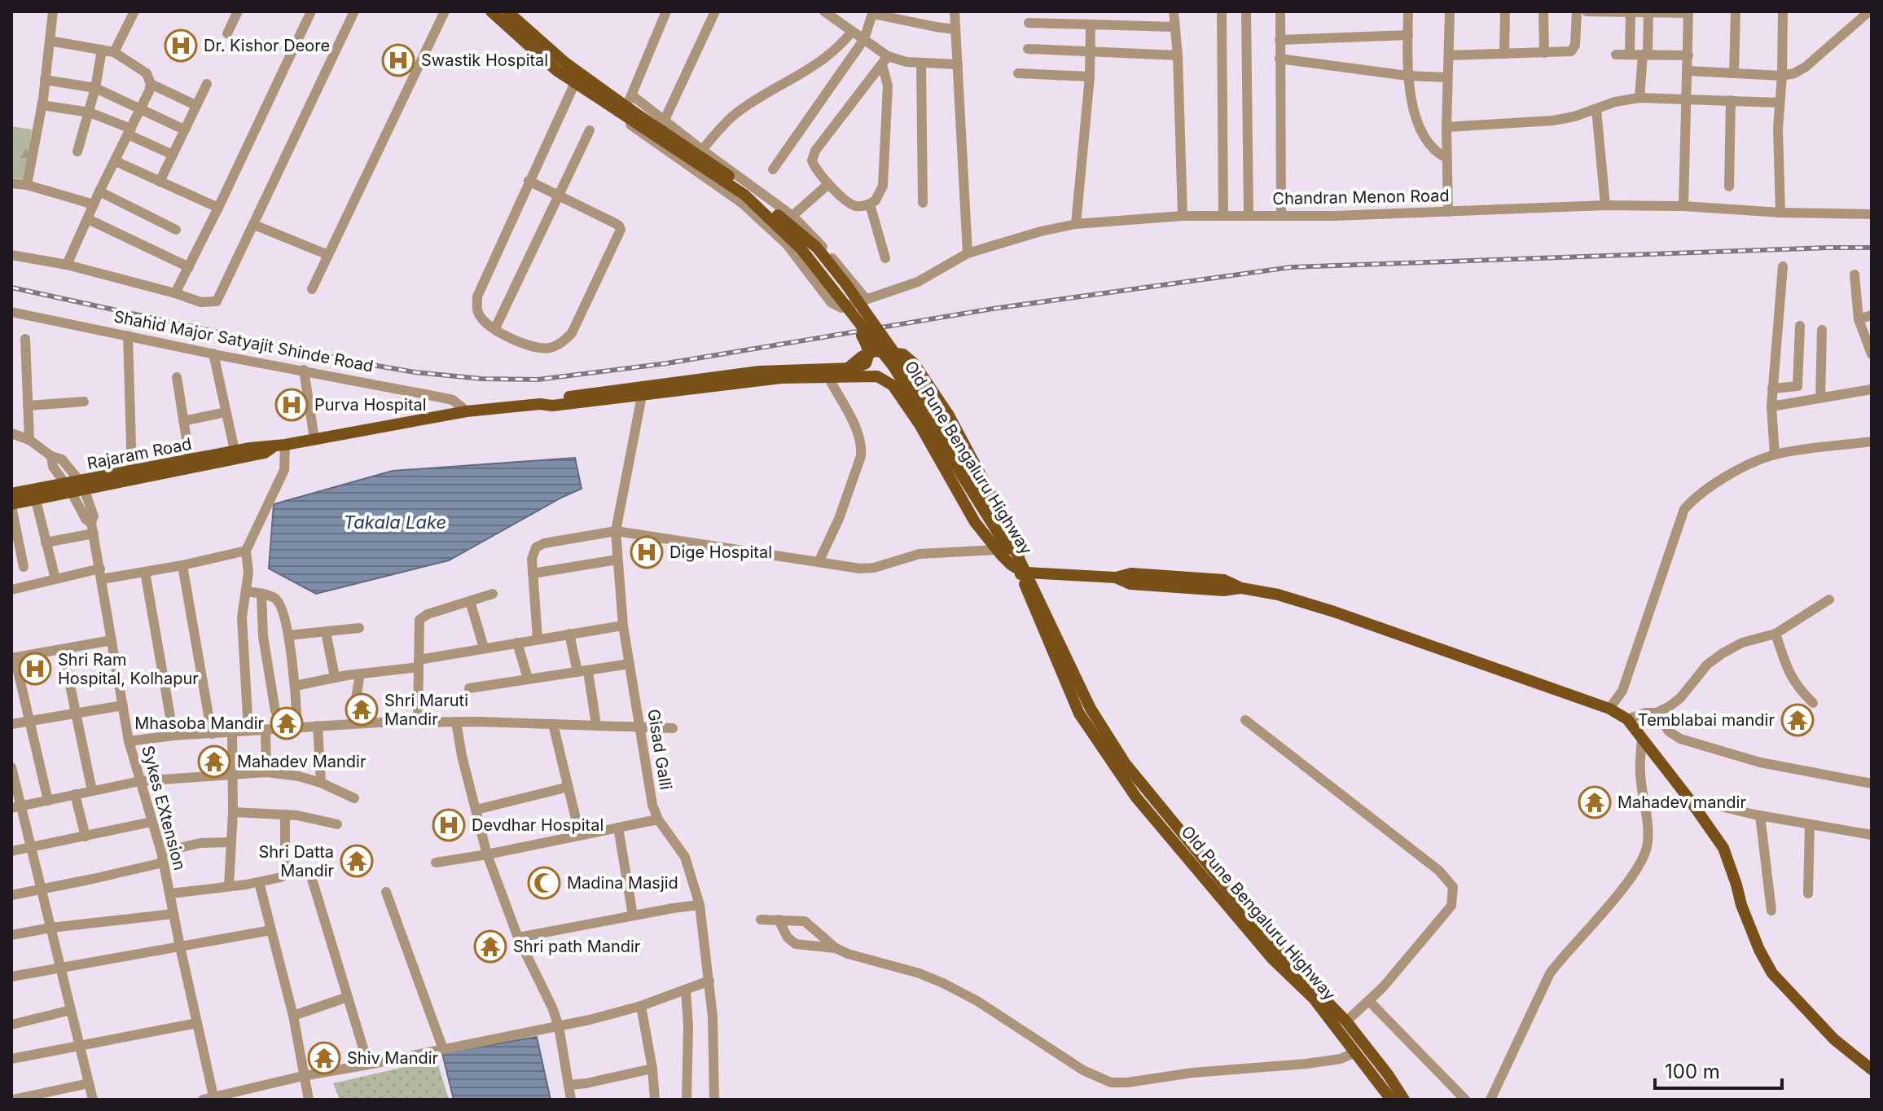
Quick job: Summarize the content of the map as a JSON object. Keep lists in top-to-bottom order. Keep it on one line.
{"streets":{"main road":["Rajaram Road","Old Pune Bengaluru Highway"],"street":["Chandran Menon Road","Shahid Major Satyajit Shinde Road","Gisad Galli","Sykes EXtension"]},"crossings":[["Chandran Menon Road","Old Pune Bengaluru Highway"],["Shahid Major Satyajit Shinde Road","Rajaram Road"],["Rajaram Road","Sykes EXtension"]],"water":["Takala Lake"],"places":{"hospital":["Dr. Kishor Deore","Swastik Hospital","Purva Hospital","Dige Hospital","Shri Ram Hospital, Kolhapur","Devdhar Hospital"],"temple":["Shri Maruti Mandir","Temblabai mandir","Mhasoba Mandir","Mahadev Mandir","Mahadev mandir","Shri Datta Mandir","Shri path Mandir","Shiv Mandir"],"mosque":["Madina Masjid"]},"scale_bar":"100 m"}
